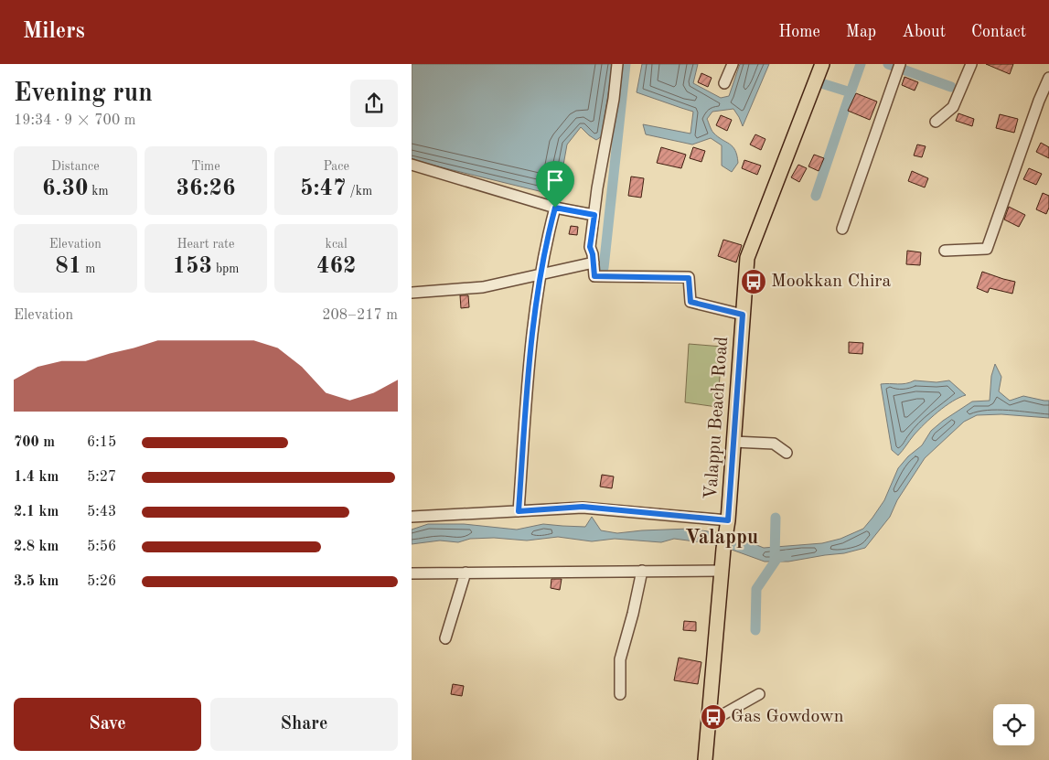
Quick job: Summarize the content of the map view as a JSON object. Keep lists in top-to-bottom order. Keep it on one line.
{"streets":{"main road":["Valappu Beach Road"]},"districts":["Valappu"],"places":{"bus stop":["Mookkan Chira","Gas Gowdown"]},"page":{"header":"Milers","nav":["Home","Map","About","Contact"],"heading":["Evening run","19:34 · 9 × 700 m"],"stats":[["Distance","6.30 km"],["Time","36:26"],["Pace","5:47 /km"],["Elevation","81 m"],["Heart rate","153 bpm"],["kcal","462"]],"chart":["Elevation","208–217 m"],"list":[{"name":"700 m","note":"6:15"},{"name":"1.4 km","note":"5:27"},{"name":"2.1 km","note":"5:43"},{"name":"2.8 km","note":"5:56"},{"name":"3.5 km","note":"5:26"}],"buttons":["Save","Share"]}}
